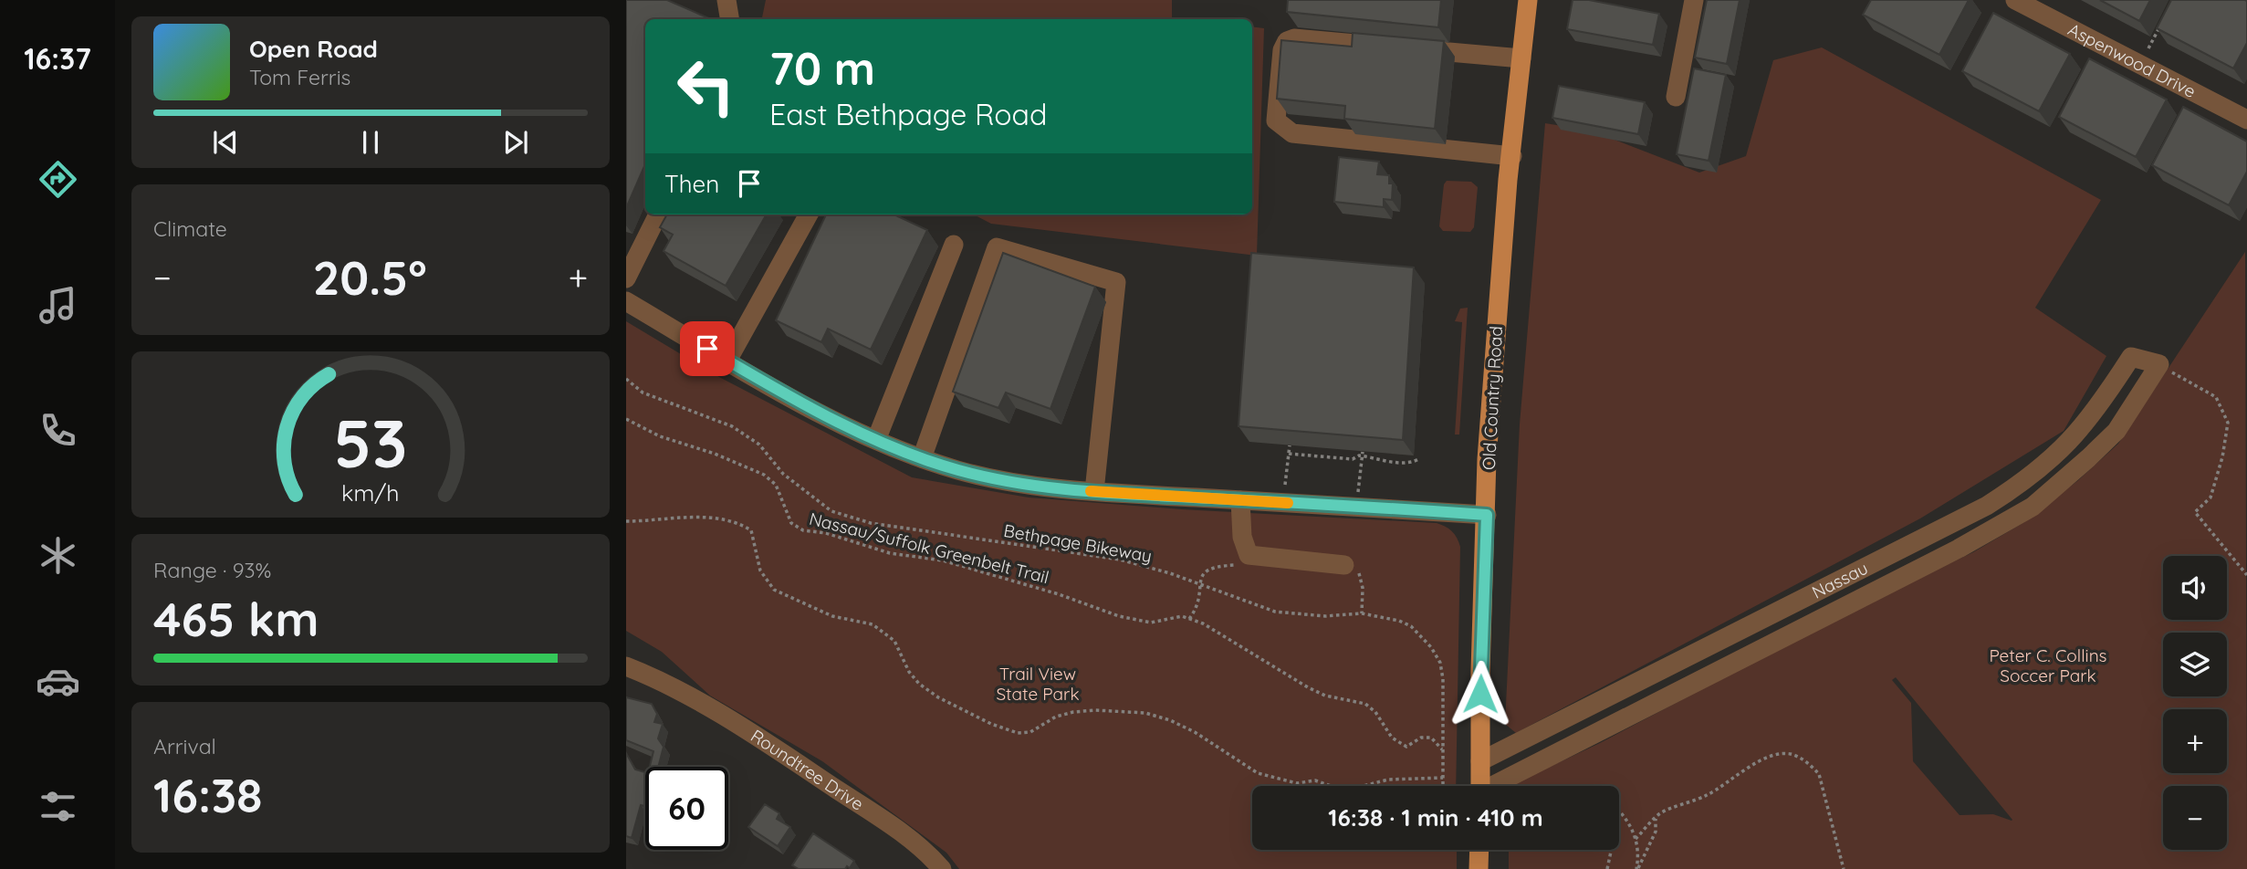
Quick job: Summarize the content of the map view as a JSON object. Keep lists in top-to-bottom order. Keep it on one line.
{"streets":{"main road":["Old Country Road"],"street":["Aspenwood Drive","Nassau","Roundtree Drive"],"path":["Bethpage Bikeway","Nassau/Suffolk Greenbelt Trail"]},"crossings":[["Old Country Road","Nassau"],["Bethpage Bikeway","Nassau/Suffolk Greenbelt Trail"]],"parks":["Peter C. Collins Soccer Park","Trail View State Park"],"page":{"tabs":"16:37","turn":["70 m","East Bethpage Road"],"song":["Open Road","Tom Ferris"],"then":"Then","tile":["Climate",["Range · 93%","465 km"],["Arrival","16:38"]],"heat":["−","20.5°","+"],"map_buttons":["+","−"],"limit":"60","trip":"16:38 · 1 min · 410 m","gauge":["53","km/h"]}}
